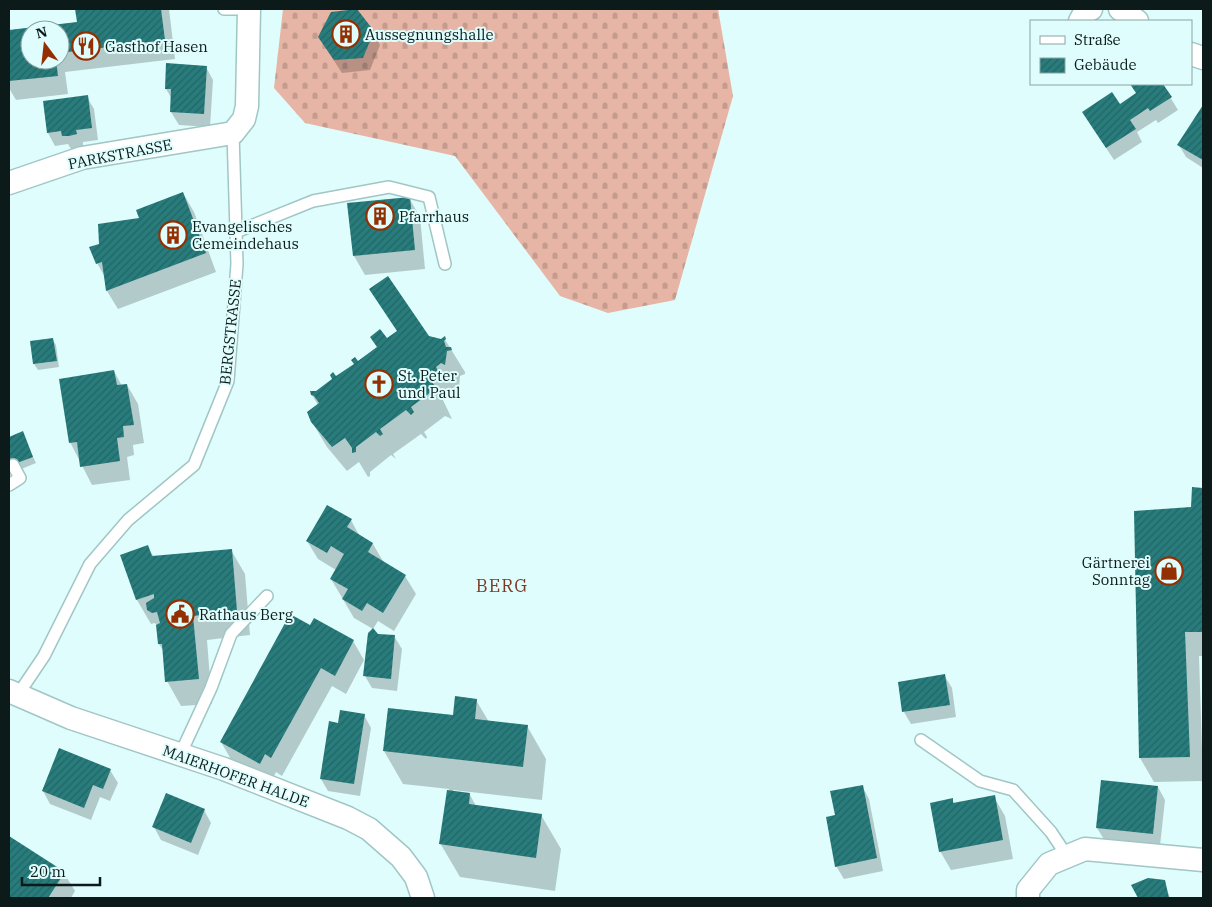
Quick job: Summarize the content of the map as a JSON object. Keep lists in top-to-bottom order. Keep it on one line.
{"streets":{"street":["PARKSTRASSE","MAIERHOFER HALDE"],"lane":["BERGSTRASSE"]},"crossings":[["PARKSTRASSE","BERGSTRASSE"],["BERGSTRASSE","MAIERHOFER HALDE"]],"districts":["BERG"],"places":{"building":["Aussegnungshalle","Pfarrhaus","Evangelisches Gemeindehaus"],"restaurant":["Gasthof Hasen"],"church":["St. Peter und Paul"],"shop":["Gärtnerei Sonntag"],"public building":["Rathaus Berg"]},"legend":["Straße","Gebäude"],"scale_bar":"20 m","north":"top"}
